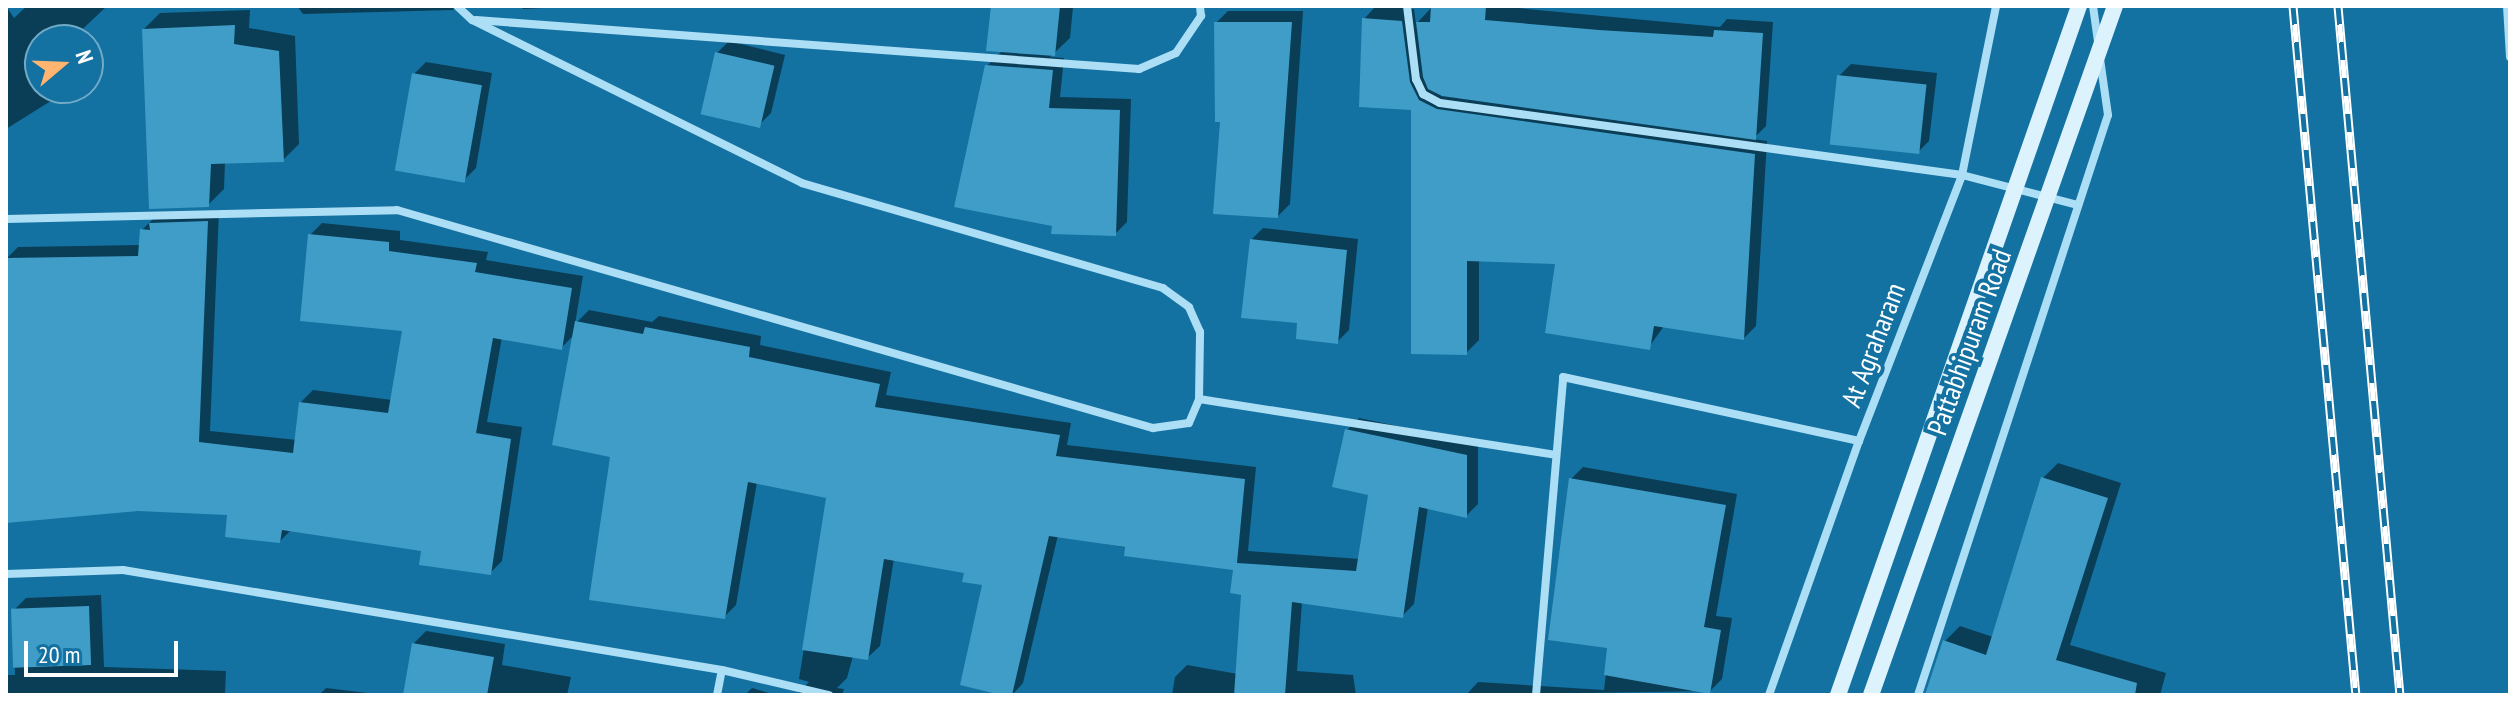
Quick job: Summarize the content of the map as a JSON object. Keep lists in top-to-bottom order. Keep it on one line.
{"streets":{"street":["Pattabhipuram Road","At Agraharam"]},"scale_bar":"20 m","north":"right"}
